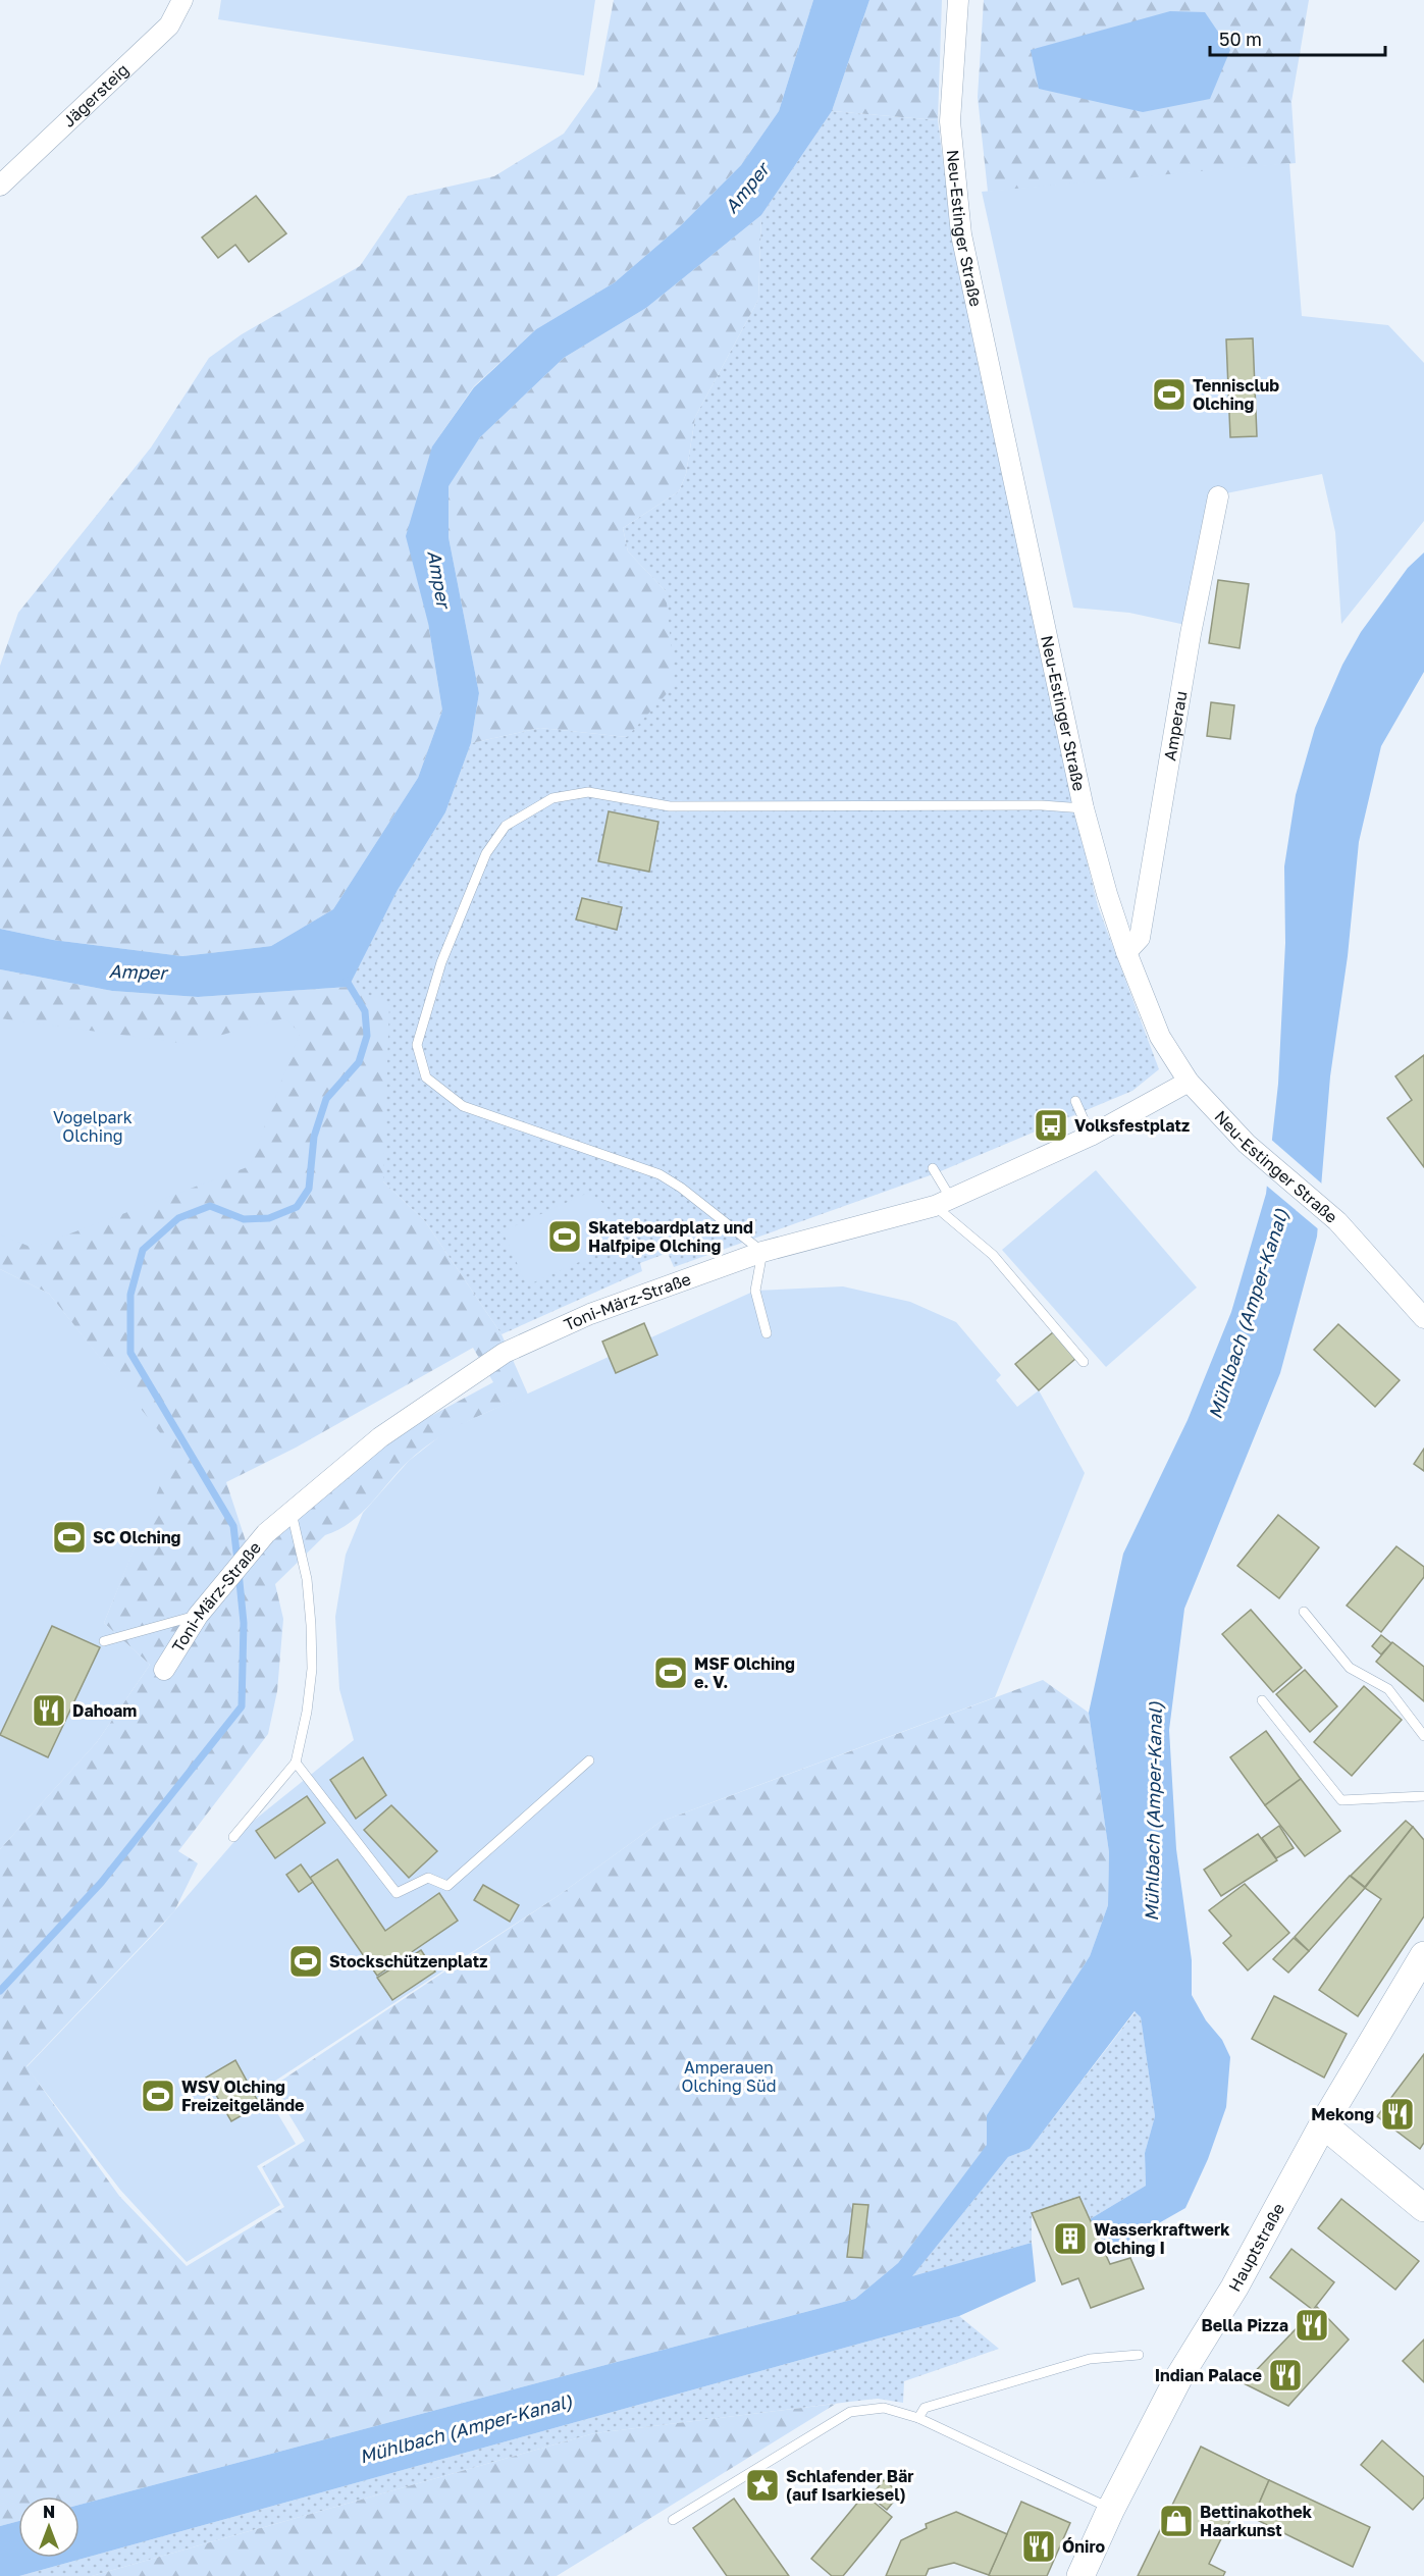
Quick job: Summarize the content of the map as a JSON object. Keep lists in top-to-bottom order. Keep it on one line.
{"streets":{"main road":["Hauptstraße"],"street":["Jägersteig","Neu-Estinger Straße","Amperau","Toni-März-Straße"]},"crossings":[["Neu-Estinger Straße","Amperau"],["Neu-Estinger Straße","Toni-März-Straße"]],"water":["Amper","Mühlbach (Amper-Kanal)"],"parks":["Vogelpark Olching","Amperauen Olching Süd"],"places":{"sports":["Tennisclub Olching","Skateboardplatz und Halfpipe Olching","SC Olching","MSF Olching e. V.","Stockschützenplatz","WSV Olching Freizeitgelände"],"bus stop":["Volksfestplatz"],"restaurant":["Dahoam","Mekong","Bella Pizza","Indian Palace","Óniro"],"building":["Wasserkraftwerk Olching I"],"place":["Schlafender Bär (auf Isarkiesel)"],"shop":["Bettinakothek Haarkunst"]},"scale_bar":"50 m","north":"top"}
